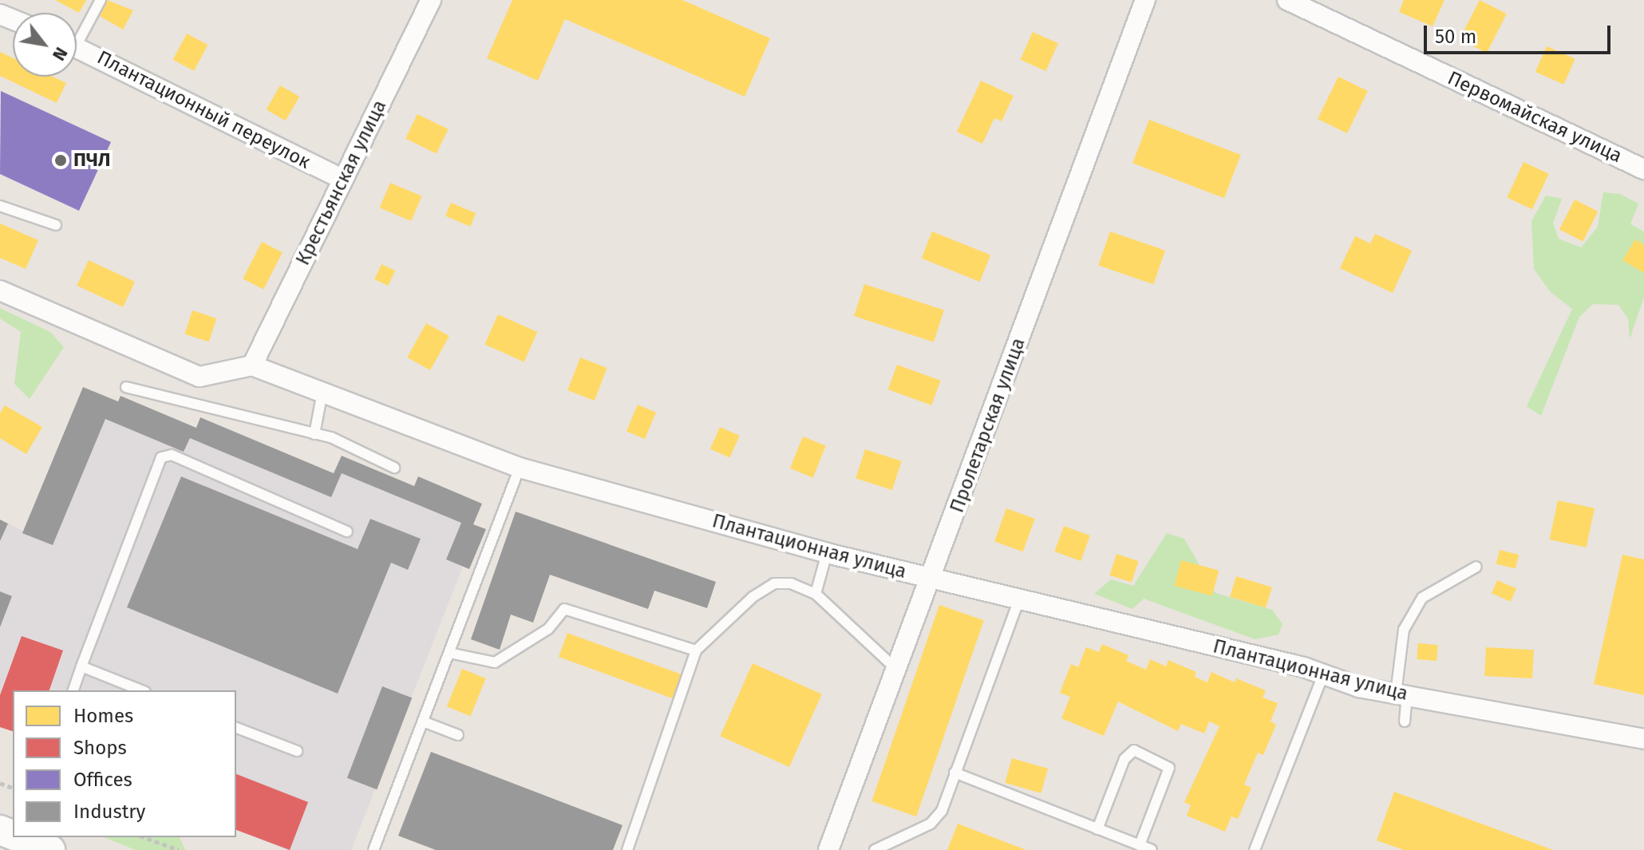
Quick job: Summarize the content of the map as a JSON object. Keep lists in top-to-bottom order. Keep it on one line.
{"streets":{"street":["Плантационный переулок","Первомайская улица","Крестьянская улица","Пролетарская улица","Плантационная улица"]},"crossings":[["Плантационный переулок","Крестьянская улица"],["Крестьянская улица","Плантационная улица"],["Пролетарская улица","Плантационная улица"]],"places":["ПЧЛ"],"legend":["Homes","Shops","Offices","Industry"],"scale_bar":"50 m","north":"bottom right"}
